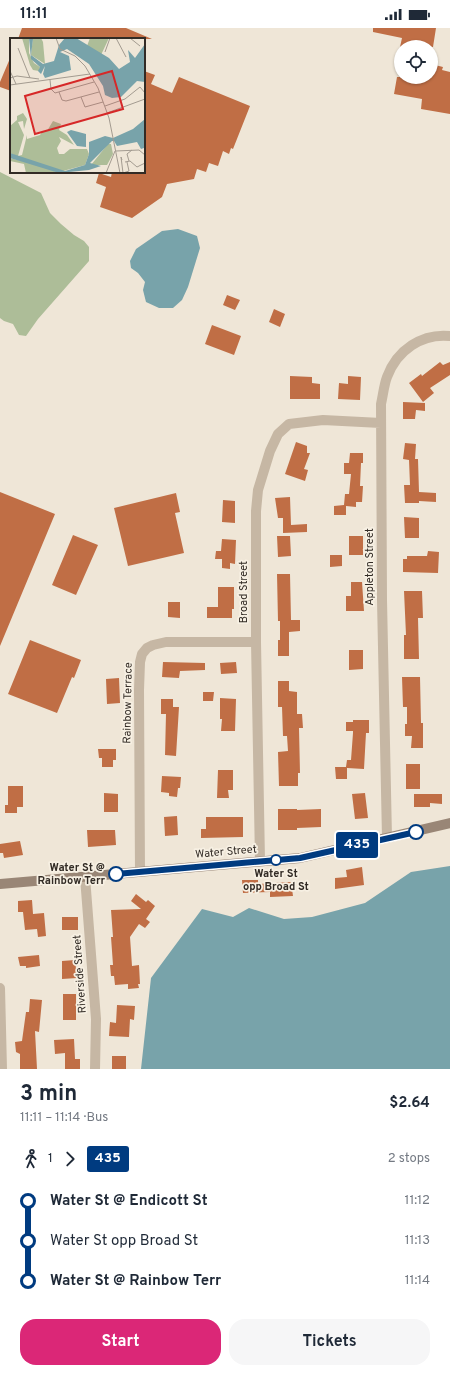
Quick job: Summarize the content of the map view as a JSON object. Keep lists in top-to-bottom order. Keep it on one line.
{"streets":{"main road":["Water Street"],"street":["Appleton Street","Broad Street","Rainbow Terrace","Riverside Street"]},"crossings":[["Appleton Street","Broad Street"],["Appleton Street","Water Street"],["Broad Street","Rainbow Terrace"],["Broad Street","Water Street"],["Rainbow Terrace","Water Street"],["Water Street","Riverside Street"]],"places":["Water St opp Broad St","Water St @ Rainbow Terr"],"lines":["bus line 435"],"page":{"status":"11:11","on_map":"435","heading":["3 min","11:11 – 11:14 · Bus","$2.64"],"legs":["1","435","2 stops"],"list":[{"name":"Water St @ Endicott St","value":"11:12"},{"name":"Water St opp Broad St","value":"11:13"},{"name":"Water St @ Rainbow Terr","value":"11:14"}],"buttons":["Start","Tickets"]}}
